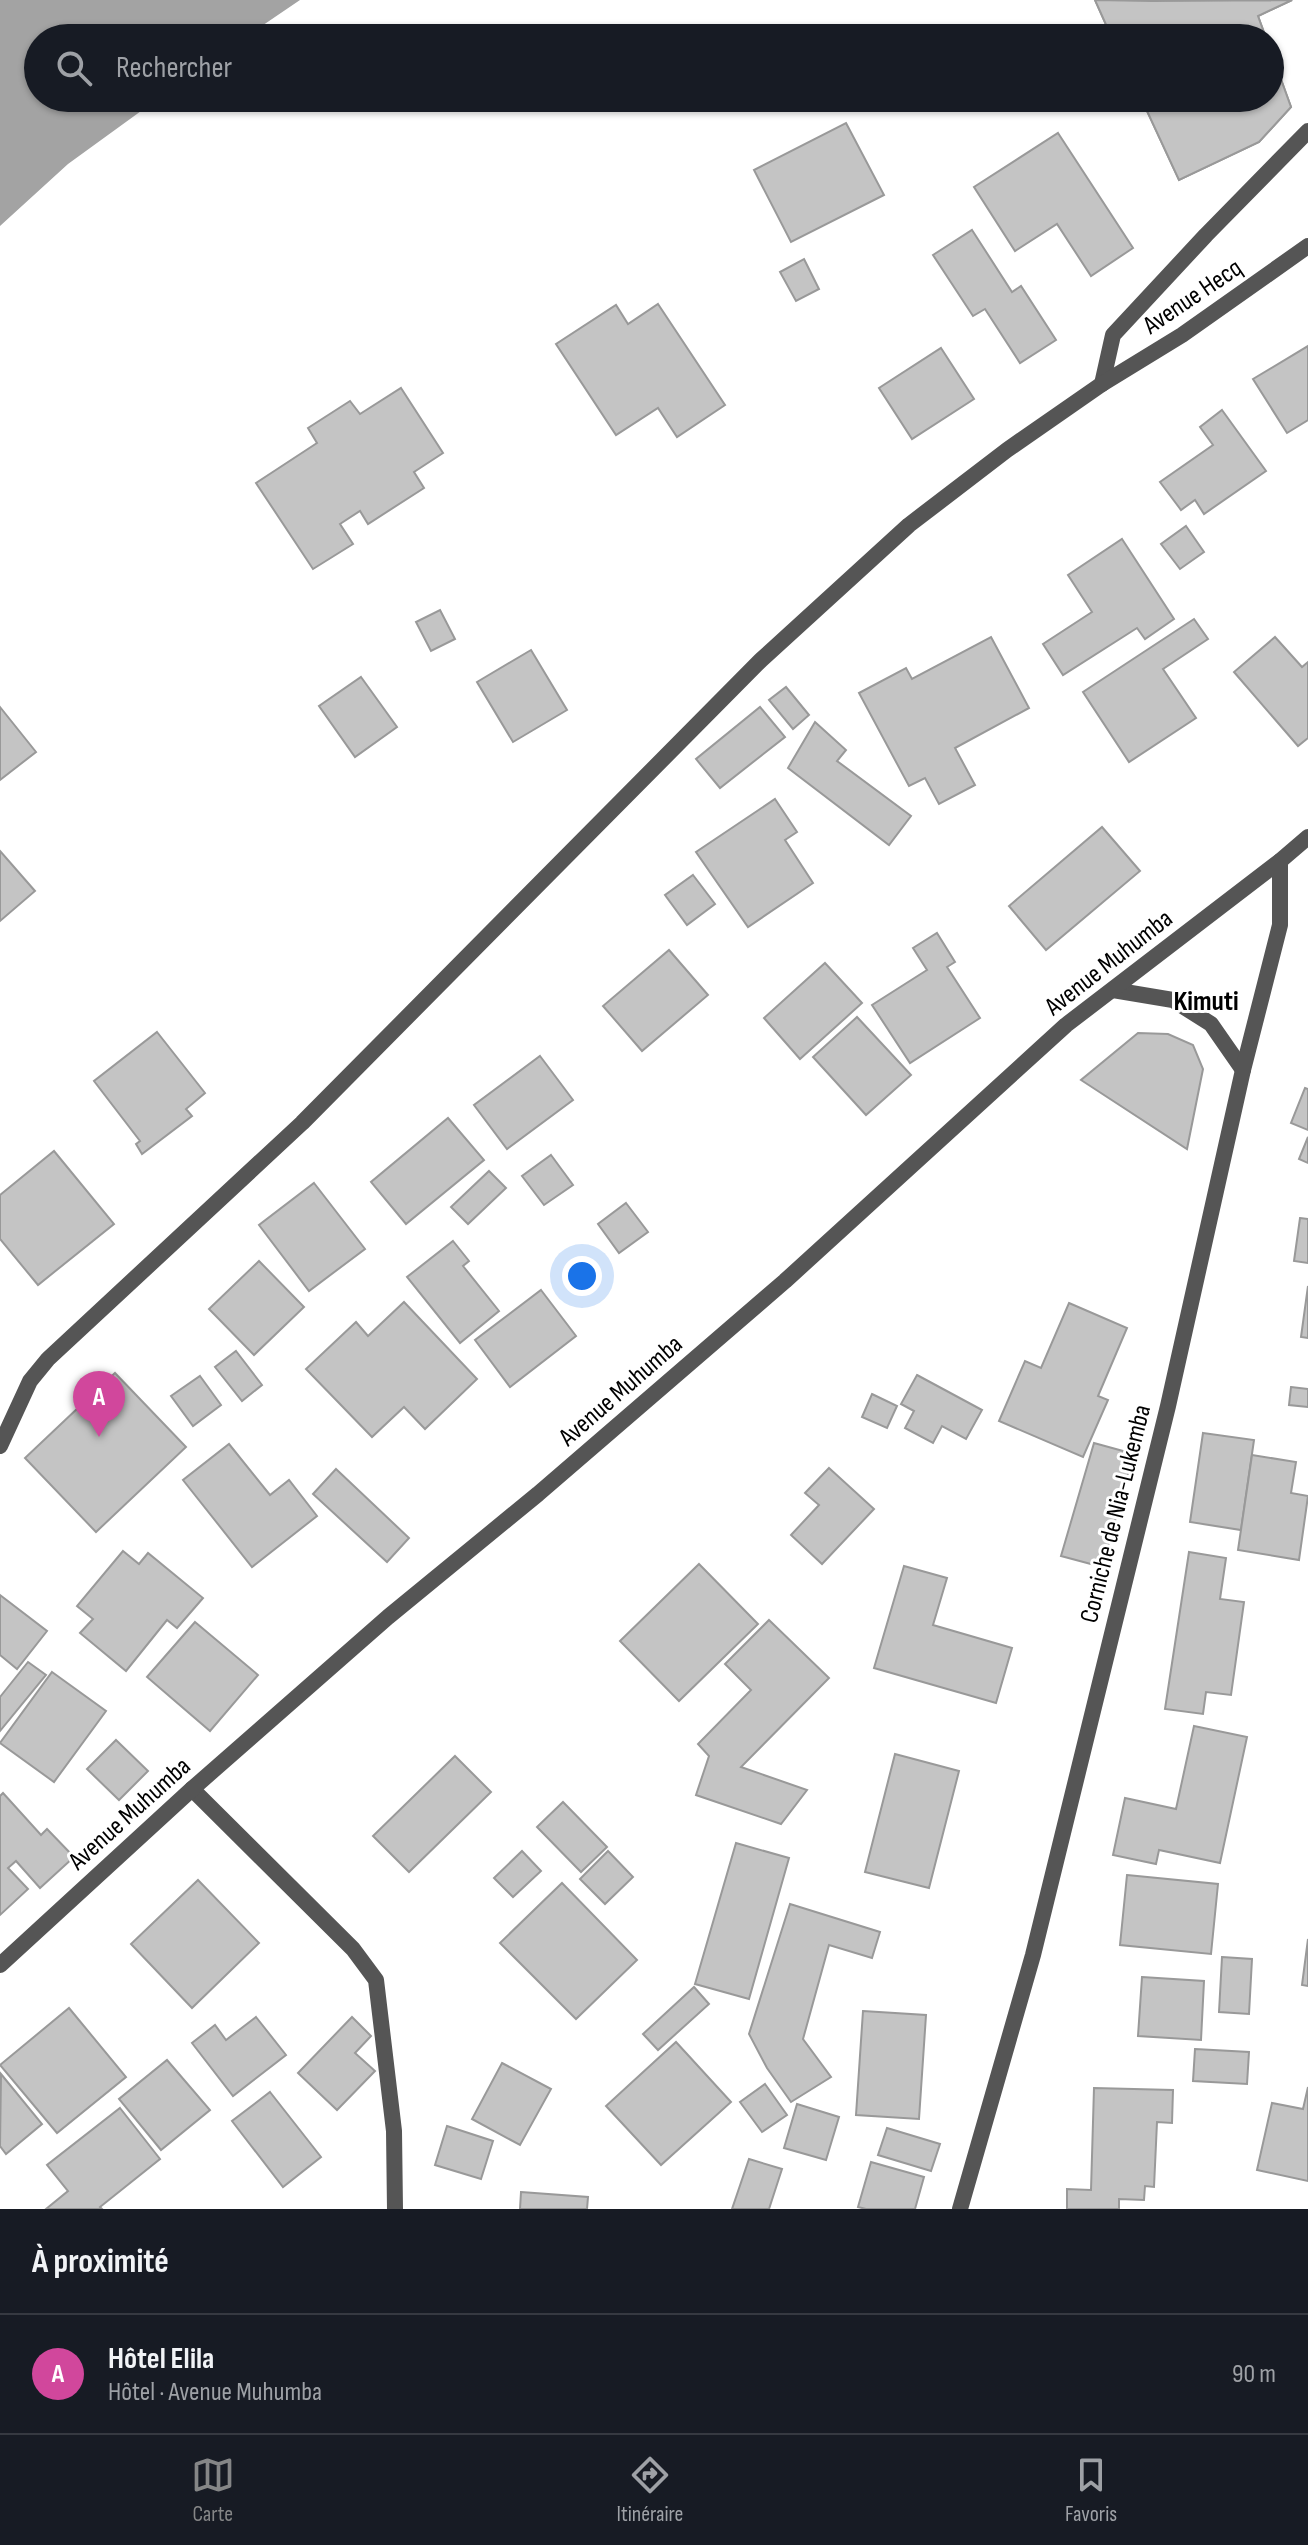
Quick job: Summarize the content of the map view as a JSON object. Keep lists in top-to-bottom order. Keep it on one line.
{"streets":{"street":["Avenue Hecq","Avenue Muhumba","Corniche de Nia-Lukemba"]},"crossings":[["Avenue Muhumba","Corniche de Nia-Lukemba"]],"districts":["Kimuti"],"page":{"search":"Rechercher","pins":"A","heading":"À proximité","list":[{"mark":"A","name":"Hôtel Elila","note":"Hôtel · Avenue Muhumba","value":"90 m"}],"nav":["Carte","Itinéraire","Favoris"]}}
